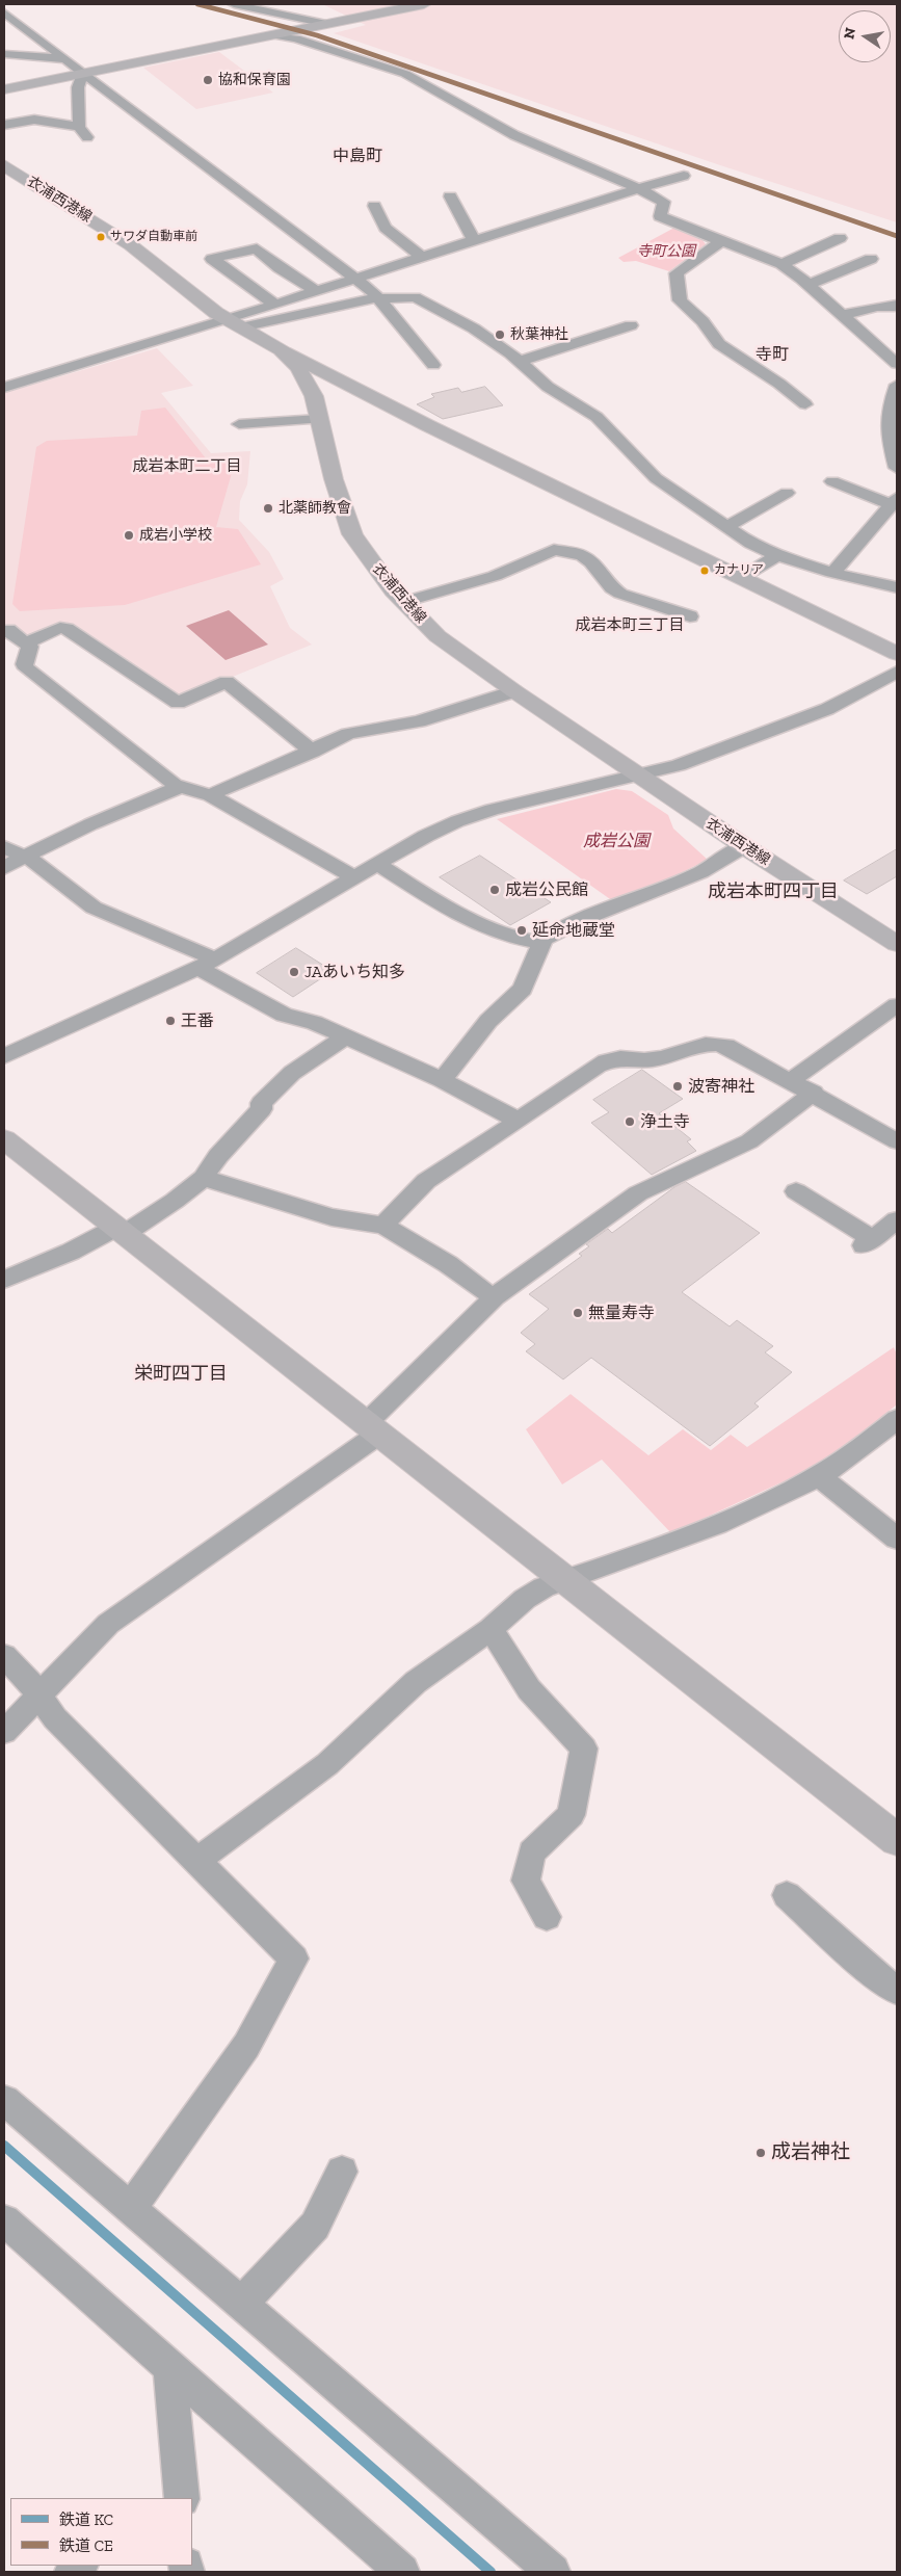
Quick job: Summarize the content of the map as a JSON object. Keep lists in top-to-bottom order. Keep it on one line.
{"streets":{"street":["衣浦西港線"]},"districts":["中島町","寺町","成岩本町二丁目","成岩本町三丁目","成岩本町四丁目","栄町四丁目"],"parks":["寺町公園","成岩公園"],"places":["協和保育園","サワダ自動車前","秋葉神社","北薬師教會","成岩小学校","カナリア","成岩公民館","延命地蔵堂","JAあいち知多","王番","波寄神社","浄土寺","無量寿寺","成岩神社"],"lines":["rail line CE","rail line KC"],"legend":["鉄道 KC","鉄道 CE"],"north":"left"}
